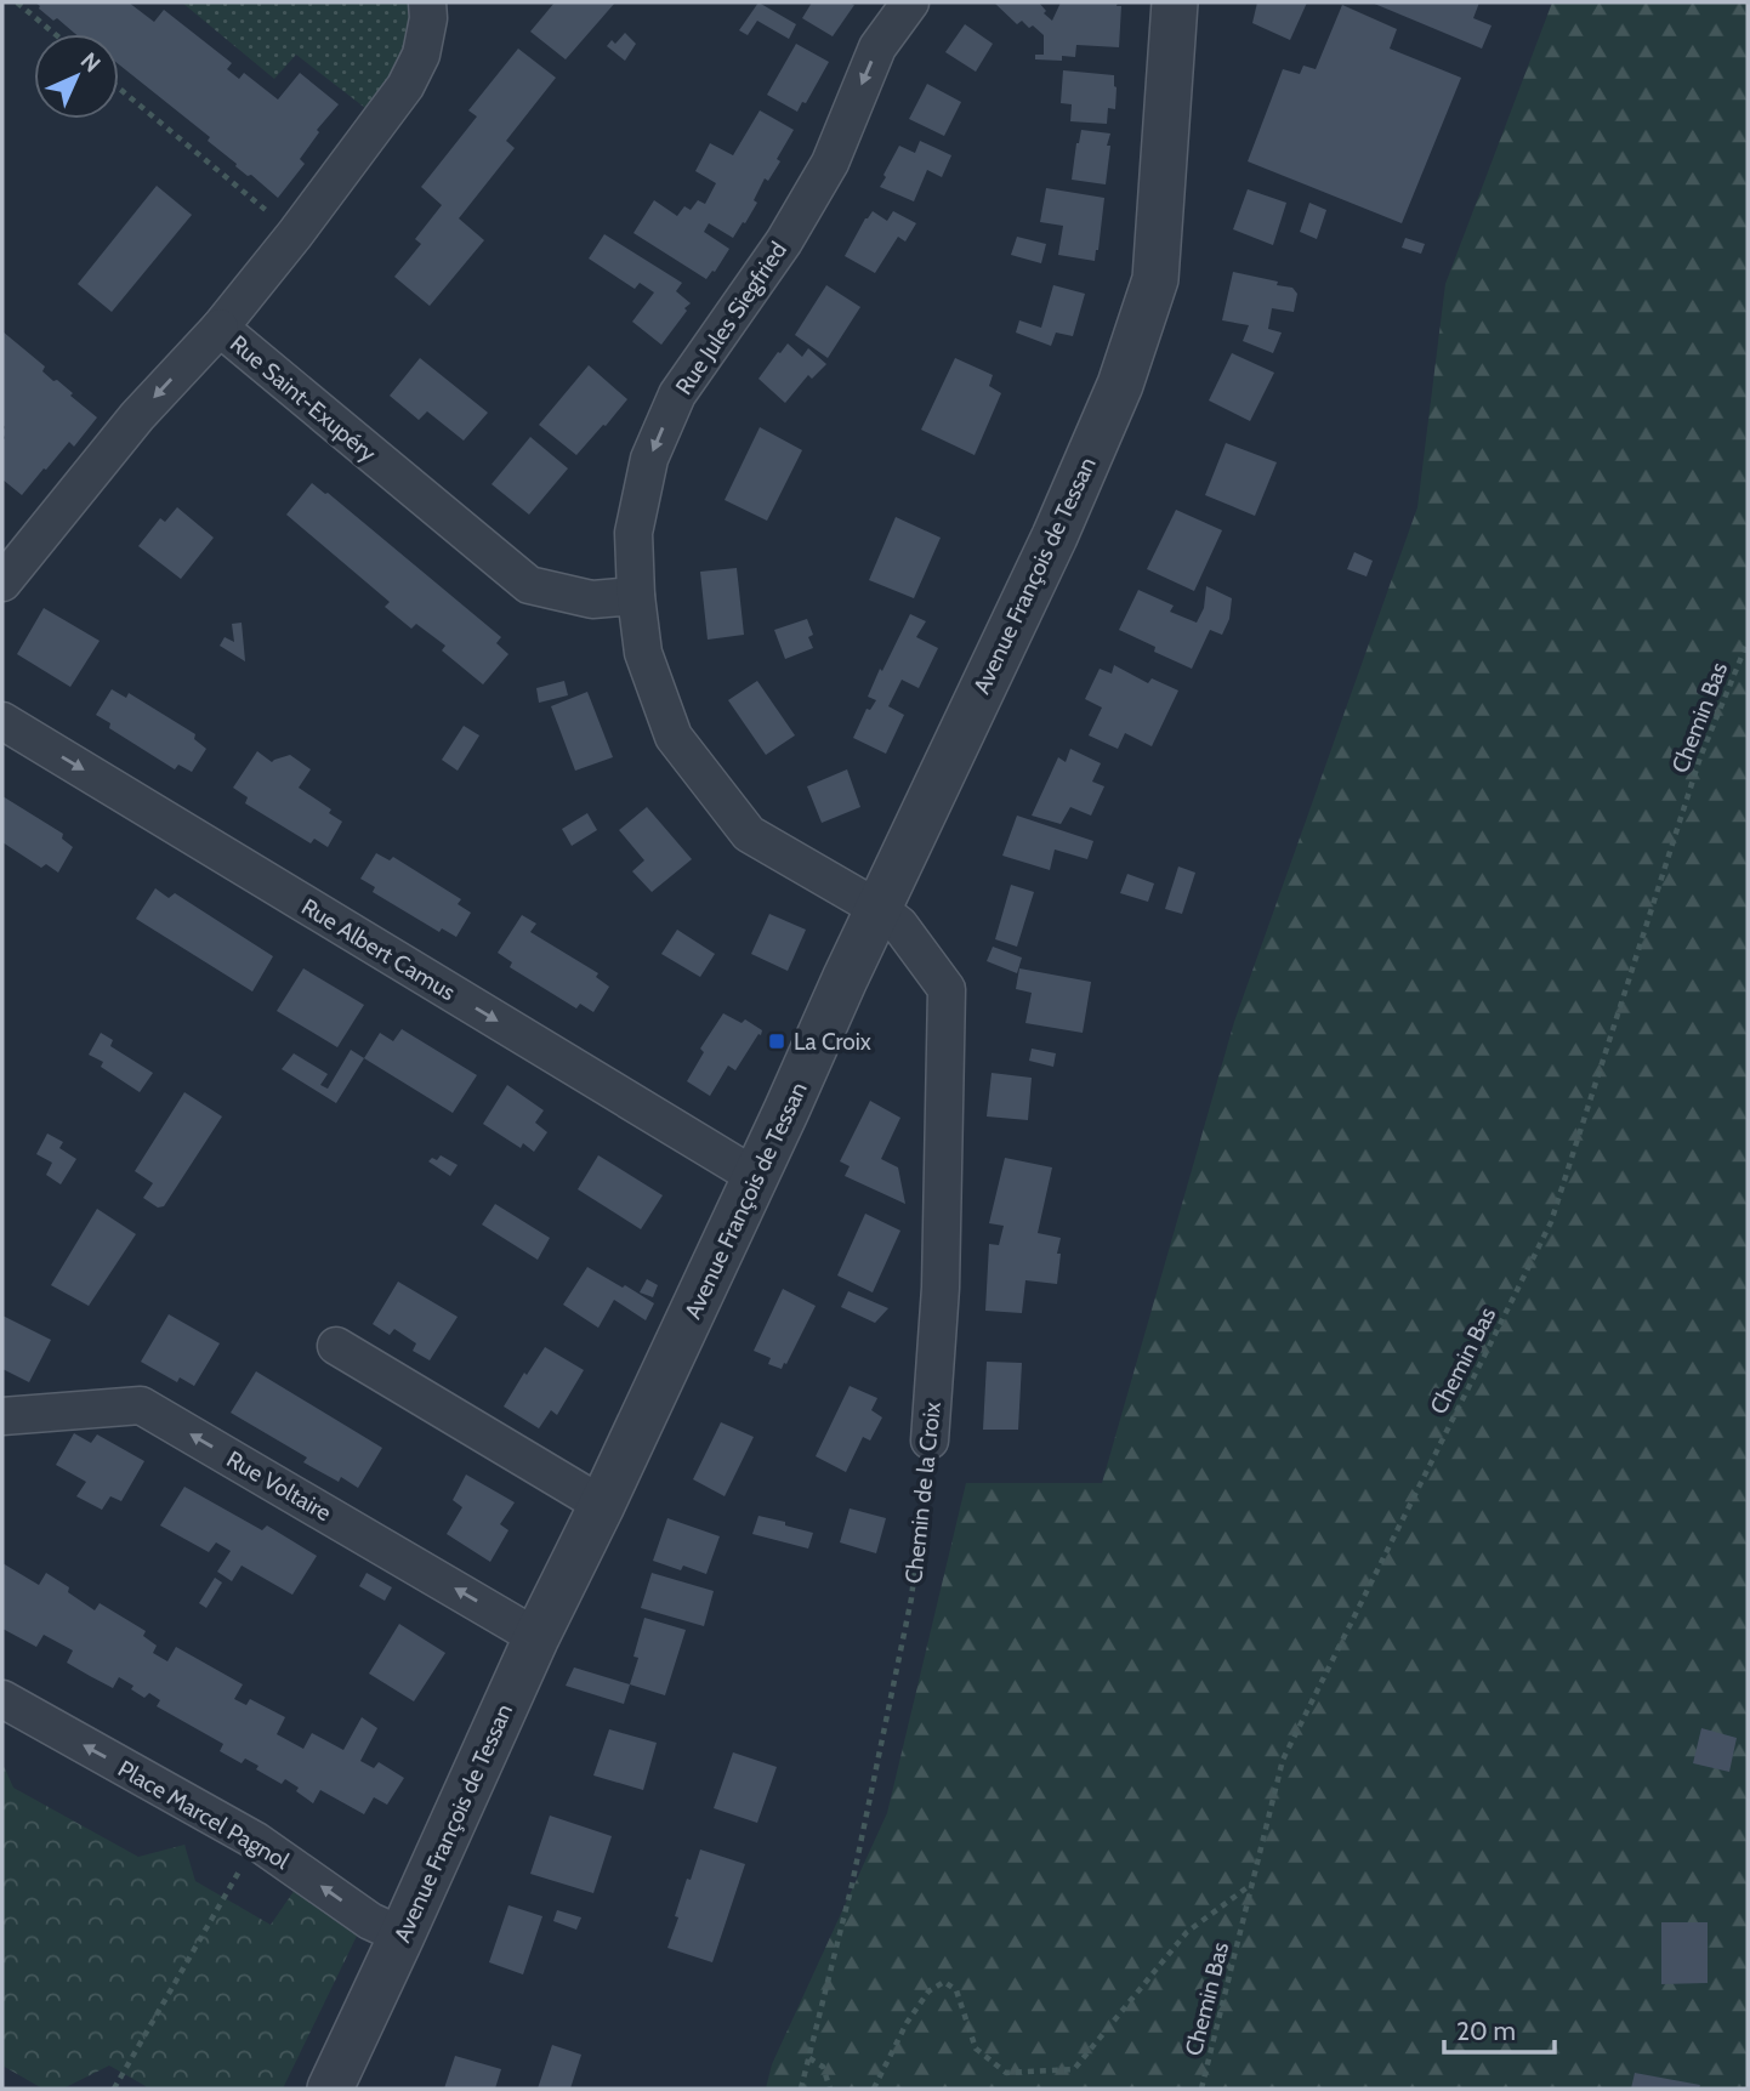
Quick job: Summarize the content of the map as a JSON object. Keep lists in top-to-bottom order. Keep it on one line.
{"streets":{"street":["Rue Jules Siegfried","Rue Saint-Exupéry","Avenue François de Tessan","Rue Albert Camus","Rue Voltaire","Chemin de la Croix","Place Marcel Pagnol"],"path":["Chemin Bas"]},"crossings":[["Rue Jules Siegfried","Rue Saint-Exupéry"],["Rue Jules Siegfried","Avenue François de Tessan"],["Rue Jules Siegfried","Chemin de la Croix"],["Avenue François de Tessan","Rue Albert Camus"],["Avenue François de Tessan","Rue Voltaire"],["Avenue François de Tessan","Chemin de la Croix"],["Avenue François de Tessan","Place Marcel Pagnol"]],"one_way":["Rue Jules Siegfried","Rue Albert Camus","Place Marcel Pagnol"],"places":{"transit":["La Croix"]},"scale_bar":"20 m","north":"top right"}
